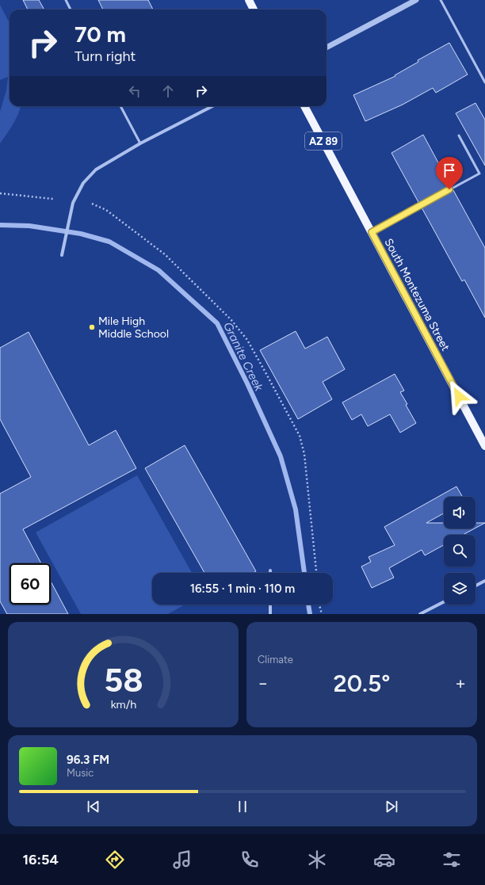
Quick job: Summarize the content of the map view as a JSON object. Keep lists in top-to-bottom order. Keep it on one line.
{"streets":{"main road":["AZ 89","South Montezuma Street"]},"water":["Granite Creek"],"places":["Mile High Middle School"],"page":{"turn":["70 m","Turn right"],"limit":"60","trip":"16:55 · 1 min · 110 m","tile":"Climate","heat":["−","20.5°","+"],"song":["96.3 FM","Music"],"tabs":"16:54","gauge":["58","km/h"]}}
